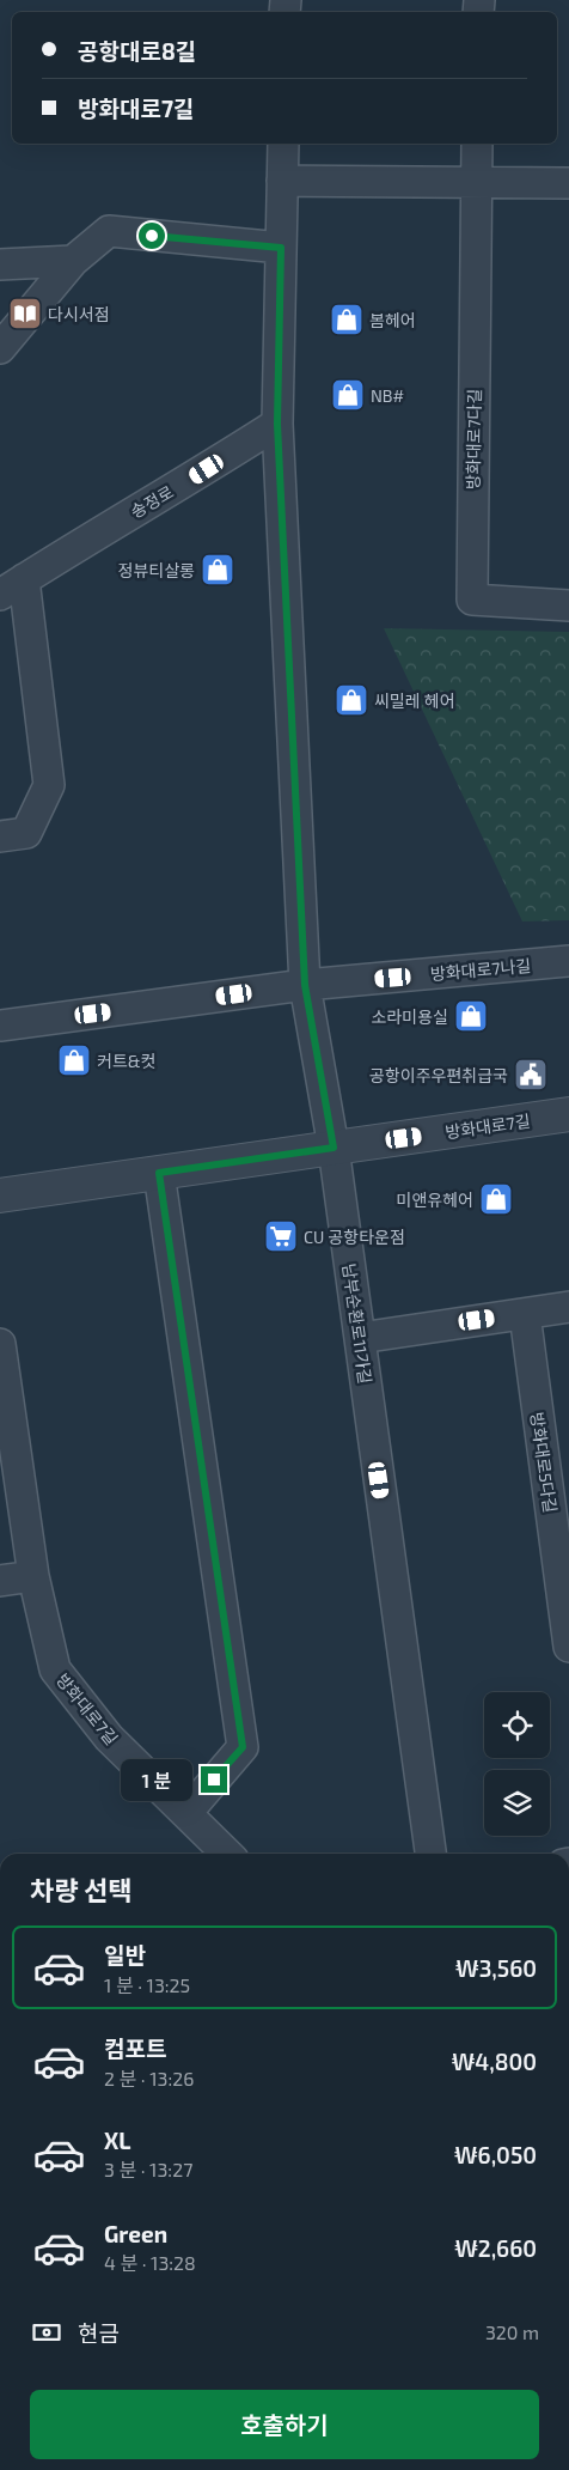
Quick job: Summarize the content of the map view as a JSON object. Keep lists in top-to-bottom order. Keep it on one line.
{"streets":{"street":["방화대로7다길","송정로","방화대로7나길","방화대로7길","남부순환로11가길","방화대로5다길"]},"crossings":[["송정로","남부순환로11가길"],["방화대로7나길","남부순환로11가길"],["방화대로7길","남부순환로11가길"]],"places":{"library":["다시서점"],"shop":["봄헤어","NB#","정뷰티살롱","씨밀레 헤어","소라미용실","커트&컷","미앤유헤어"],"public building":["공항이주우편취급국"],"supermarket":["CU 공항타운점"]},"page":{"banner":["공항대로8길","방화대로7길"],"bubble":"1 분","heading":"차량 선택","list":[{"name":"일반","note":"1 분 · 13:25","value":"₩3,560"},{"name":"컴포트","note":"2 분 · 13:26","value":"₩4,800"},{"name":"XL","note":"3 분 · 13:27","value":"₩6,050"},{"name":"Green","note":"4 분 · 13:28","value":"₩2,660"}],"pay":["현금","320 m"],"buttons":"호출하기"}}
